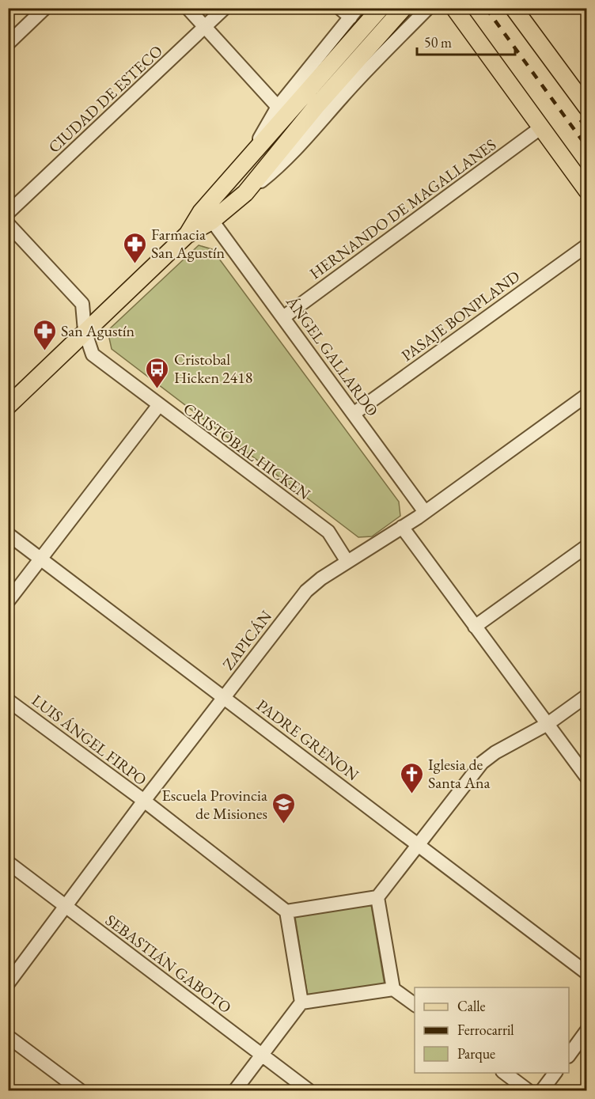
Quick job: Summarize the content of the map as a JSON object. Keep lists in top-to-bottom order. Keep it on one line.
{"streets":{"street":["CIUDAD DE ESTECO","HERNANDO DE MAGALLANES","PASAJE BONPLAND","ÁNGEL GALLARDO","CRISTÓBAL HICKEN","ZAPICÁN","LUIS ÁNGEL FIRPO","PADRE GRENON","SEBASTIÁN GABOTO"]},"crossings":[["HERNANDO DE MAGALLANES","ÁNGEL GALLARDO"],["PASAJE BONPLAND","ÁNGEL GALLARDO"],["ÁNGEL GALLARDO","ZAPICÁN"],["CRISTÓBAL HICKEN","ZAPICÁN"],["ZAPICÁN","LUIS ÁNGEL FIRPO"],["ZAPICÁN","PADRE GRENON"],["ZAPICÁN","SEBASTIÁN GABOTO"]],"places":{"pharmacy":["Farmacia San Agustín","San Agustín"],"bus stop":["Cristobal Hicken 2418"],"church":["Iglesia de Santa Ana"],"school or university":["Escuela Provincia de Misiones"]},"legend":["Calle","Ferrocarril","Parque"],"scale_bar":"50 m"}
